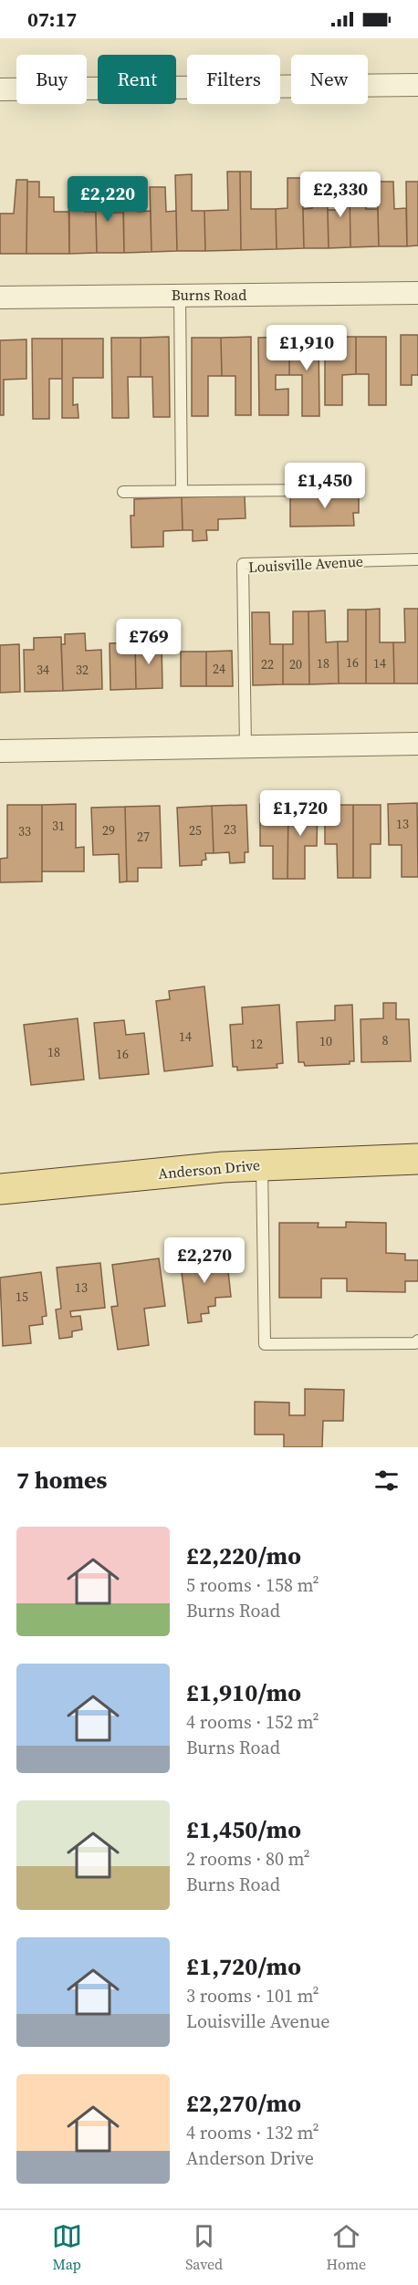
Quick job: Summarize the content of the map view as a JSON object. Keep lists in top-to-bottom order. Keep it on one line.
{"streets":{"main road":["Anderson Drive"],"street":["Burns Road"],"lane":["Louisville Avenue"]},"house_numbers":["16","18","14","22","20","24","34","32","13","31","23","29","25","33","27","14","8","10","12","18","16","13","15"],"page":{"status":"07:17","chip":["Buy","Rent","Filters","New"],"price":["£2,330","£2,220","£1,910","£1,450","£769","£1,720","£2,270"],"heading":"7 homes","list":[{"name":"£2,220/mo","note":"5 rooms · 158 m² · Burns Road"},{"name":"£1,910/mo","note":"4 rooms · 152 m² · Burns Road"},{"name":"£1,450/mo","note":"2 rooms · 80 m² · Burns Road"},{"name":"£1,720/mo","note":"3 rooms · 101 m² · Louisville Avenue"},{"name":"£2,270/mo","note":"4 rooms · 132 m² · Anderson Drive"}],"tabs":["Map","Saved","Home"]}}
